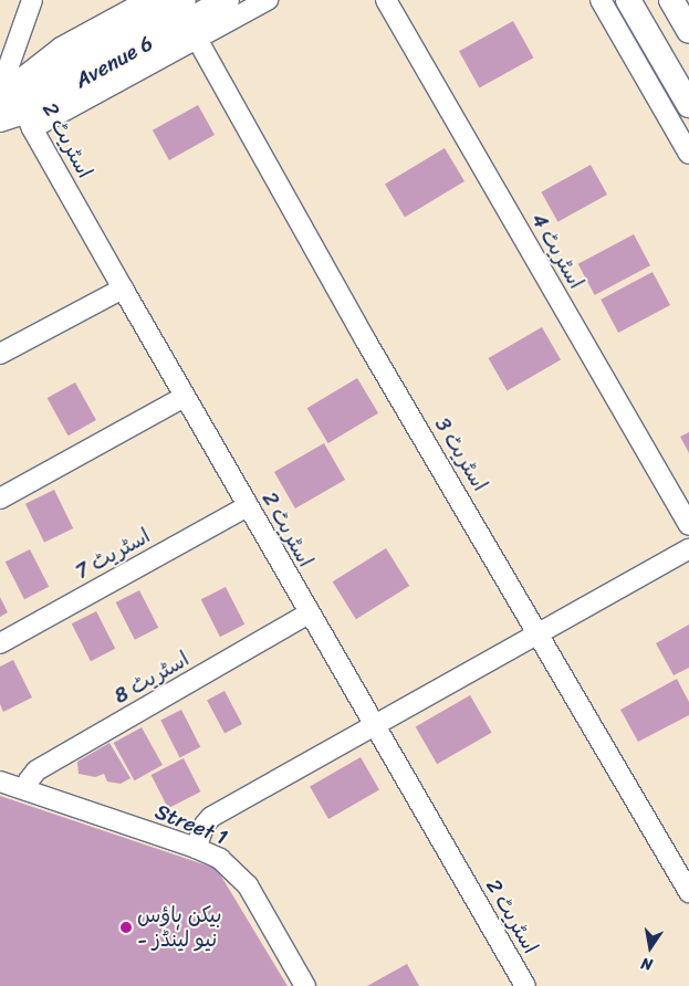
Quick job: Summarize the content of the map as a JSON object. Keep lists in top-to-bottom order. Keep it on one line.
{"streets":{"main road":["Avenue 6"],"street":["اسٹریٹ 2","اسٹریٹ 4","اسٹریٹ 3","اسٹریٹ 7","اسٹریٹ 8","Street 1"]},"crossings":[["Avenue 6","اسٹریٹ 2"],["اسٹریٹ 2","اسٹریٹ 7"],["اسٹریٹ 2","اسٹریٹ 8"],["اسٹریٹ 8","Street 1"]],"places":["بیکن ہاؤس - نیو لینڈز"],"north":"bottom"}
